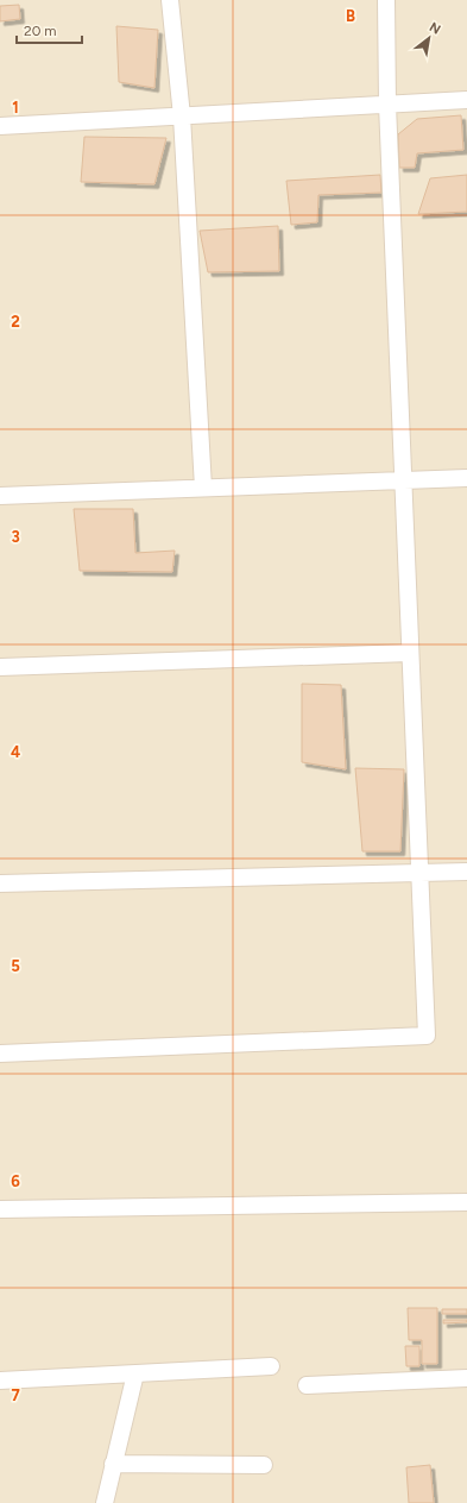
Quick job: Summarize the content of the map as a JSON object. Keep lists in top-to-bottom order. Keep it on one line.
{"scale_bar":"20 m","north":"top right","grid":{"columns":["B"],"rows":["1","2","3","4","5","6","7"]}}
